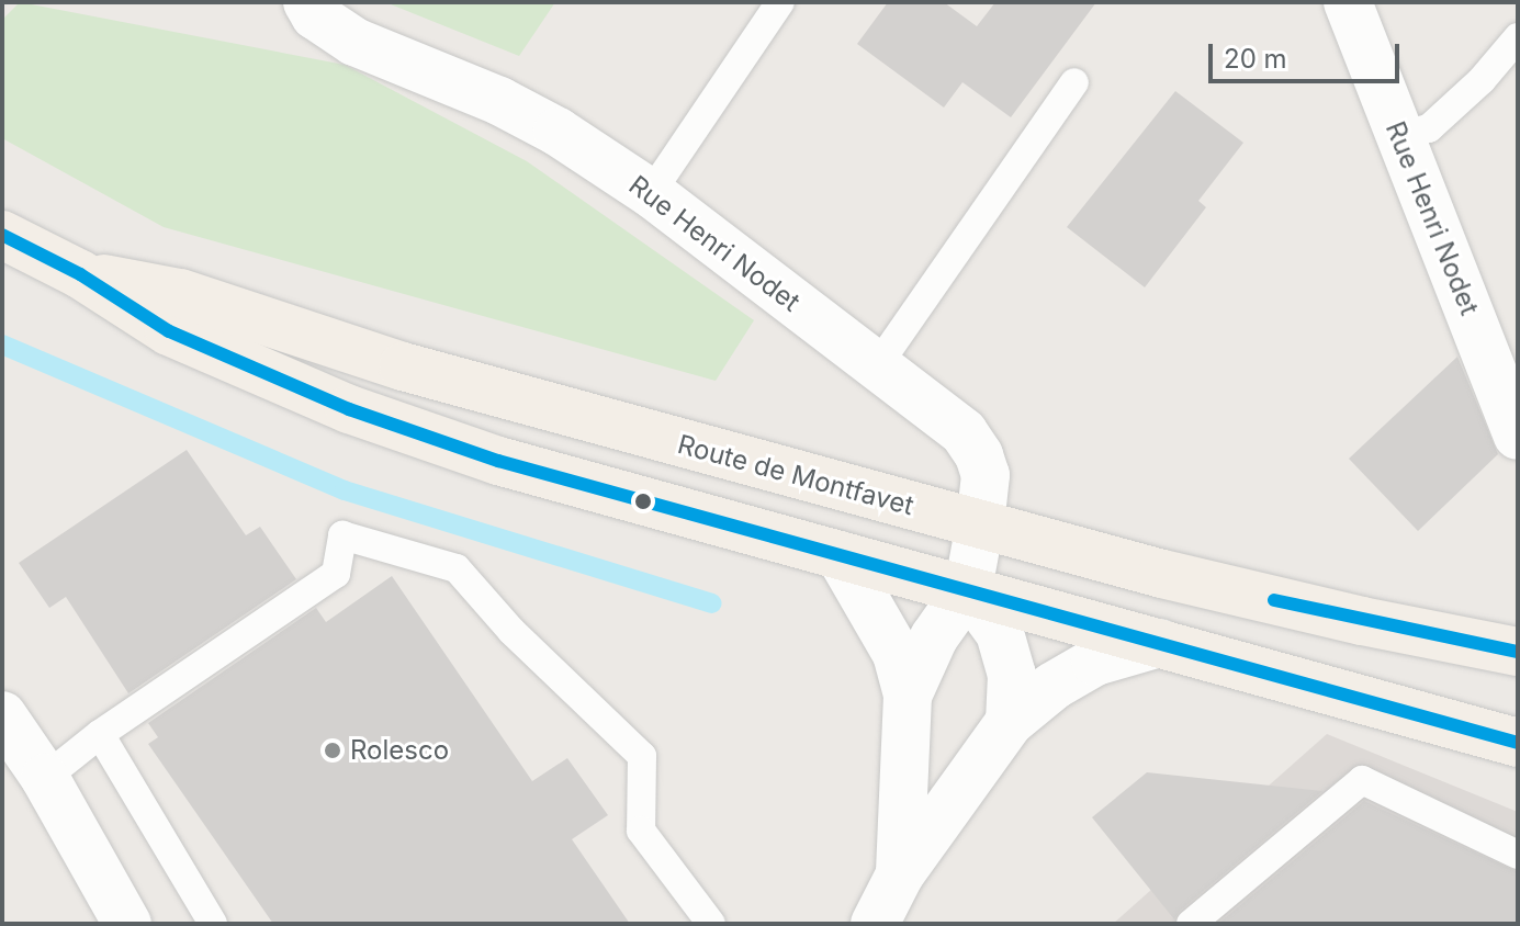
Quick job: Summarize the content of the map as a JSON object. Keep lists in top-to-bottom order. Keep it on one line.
{"streets":{"main road":["Route de Montfavet"],"street":["Rue Henri Nodet"]},"crossings":[["Rue Henri Nodet","Route de Montfavet"]],"places":["Rolesco"],"scale_bar":"20 m"}
